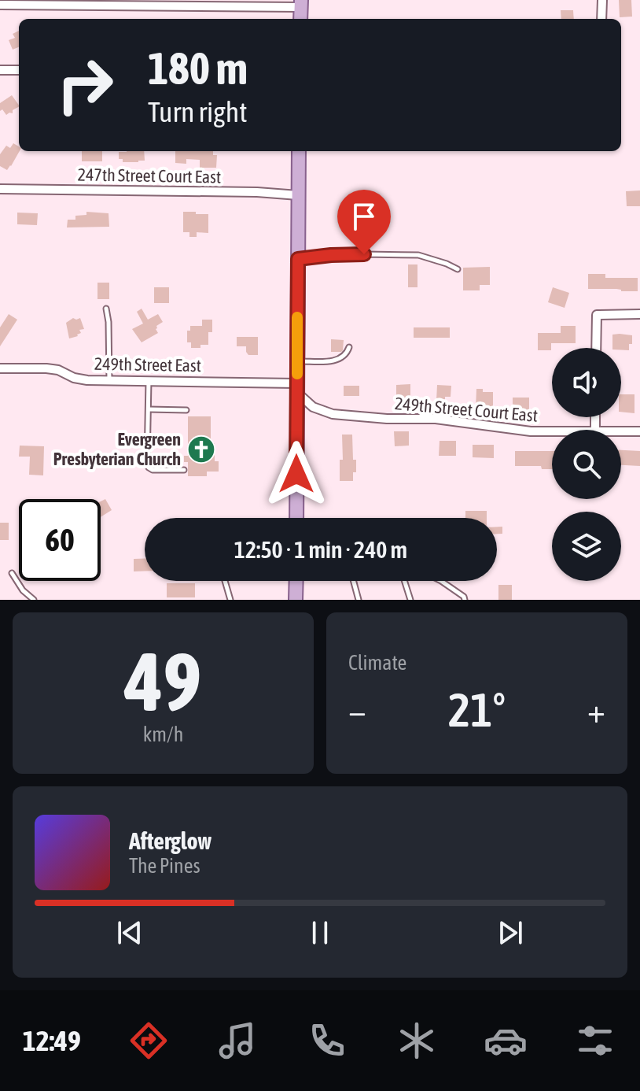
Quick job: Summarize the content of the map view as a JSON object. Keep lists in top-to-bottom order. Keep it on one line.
{"streets":{"street":["247th Street Court East","249th Street East","249th Street Court East"]},"crossings":[["249th Street East","249th Street Court East"]],"places":{"church":["Evergreen Presbyterian Church"]},"page":{"turn":["180 m","Turn right"],"limit":"60","trip":"12:50 · 1 min · 240 m","tile":[["49","km/h"],"Climate"],"heat":["−","21°","+"],"song":["Afterglow","The Pines"],"tabs":"12:49"}}
